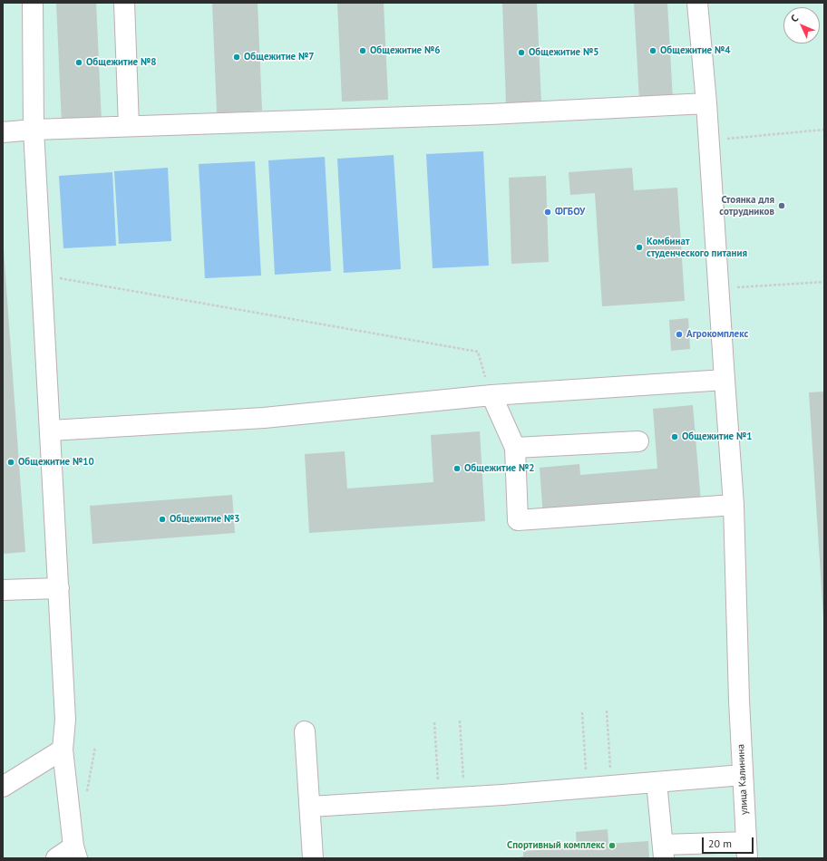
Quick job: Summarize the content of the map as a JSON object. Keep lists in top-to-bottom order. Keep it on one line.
{"streets":{"lane":["улица Калинина"]},"places":["Общежитие №6","Общежитие №4","Общежитие №5","Общежитие №7","Общежитие №8","Стоянка для сотрудников","ФГБОУ","Комбинат студенческого питания","Агрокомплекс","Общежитие №1","Общежитие №10","Общежитие №2","Общежитие №3","Спортивный комплекс"],"scale_bar":"20 m","north":"top left"}
